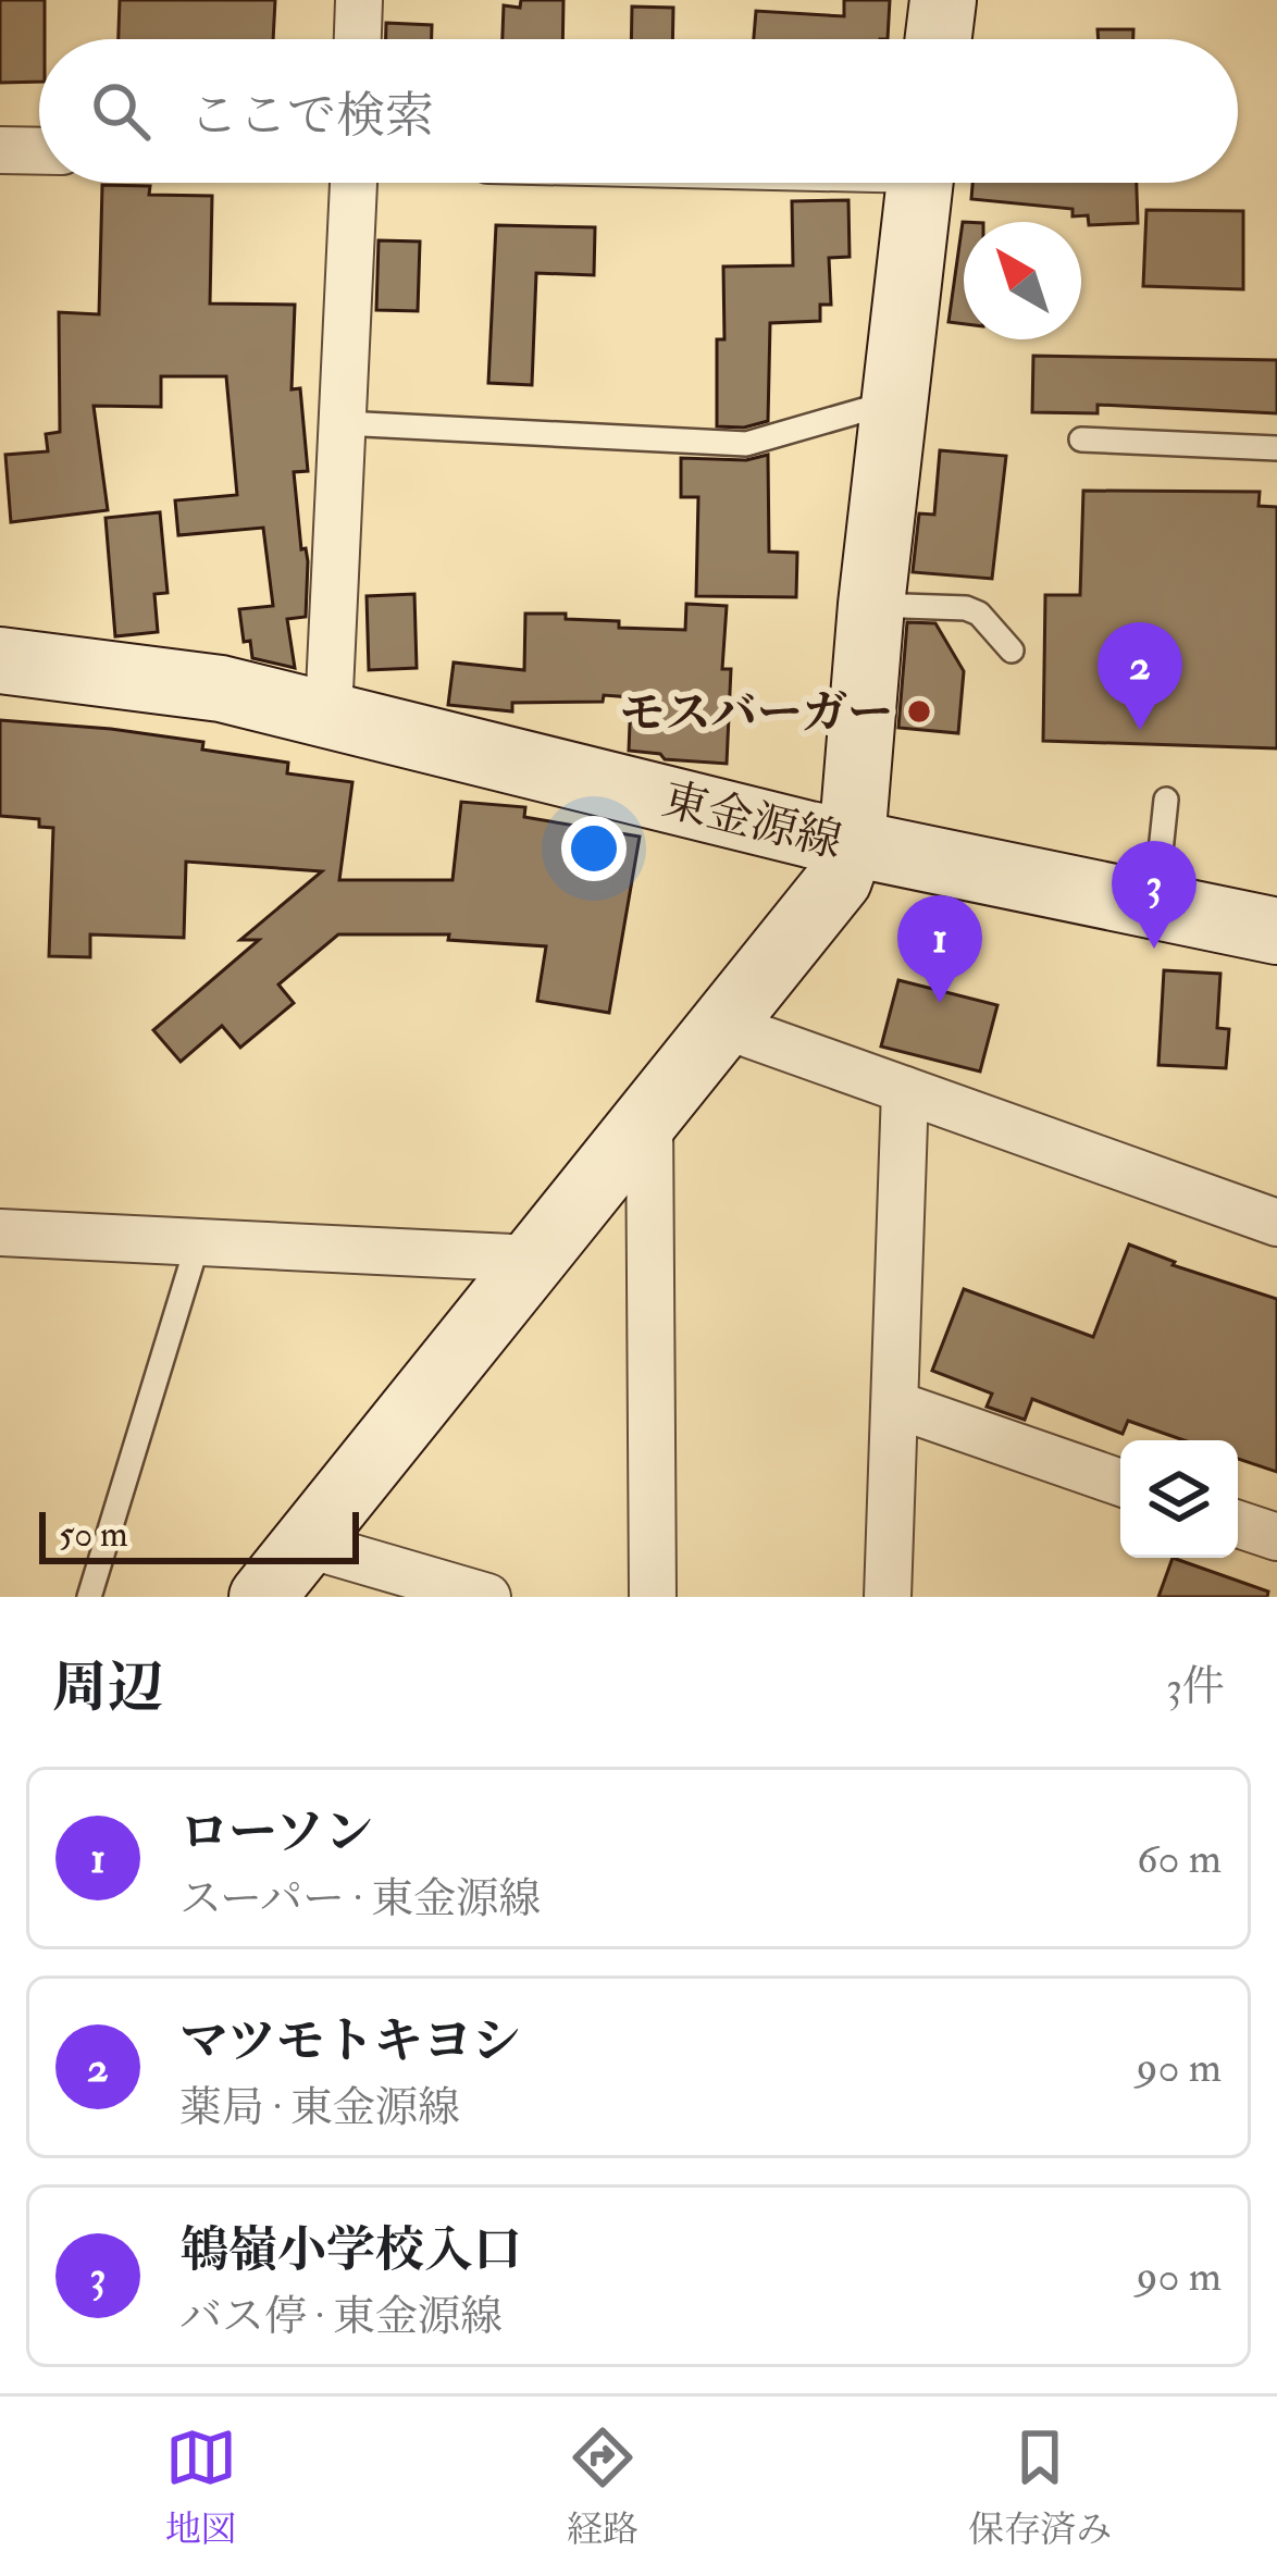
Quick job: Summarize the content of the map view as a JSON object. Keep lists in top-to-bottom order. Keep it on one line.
{"streets":{"street":["東金源線"]},"places":["モスバーガー"],"scale_bar":"50 m","north":"top left","page":{"search":"ここで検索","pins":["2","3","1"],"scale":"50 m","heading":["周辺","3件"],"list":[{"mark":"1","name":"ローソン","note":"スーパー · 東金源線","value":"60 m"},{"mark":"2","name":"マツモトキヨシ","note":"薬局 · 東金源線","value":"90 m"},{"mark":"3","name":"鵇嶺小学校入口","note":"バス停 · 東金源線","value":"90 m"}],"nav":["地図","経路","保存済み"]}}
